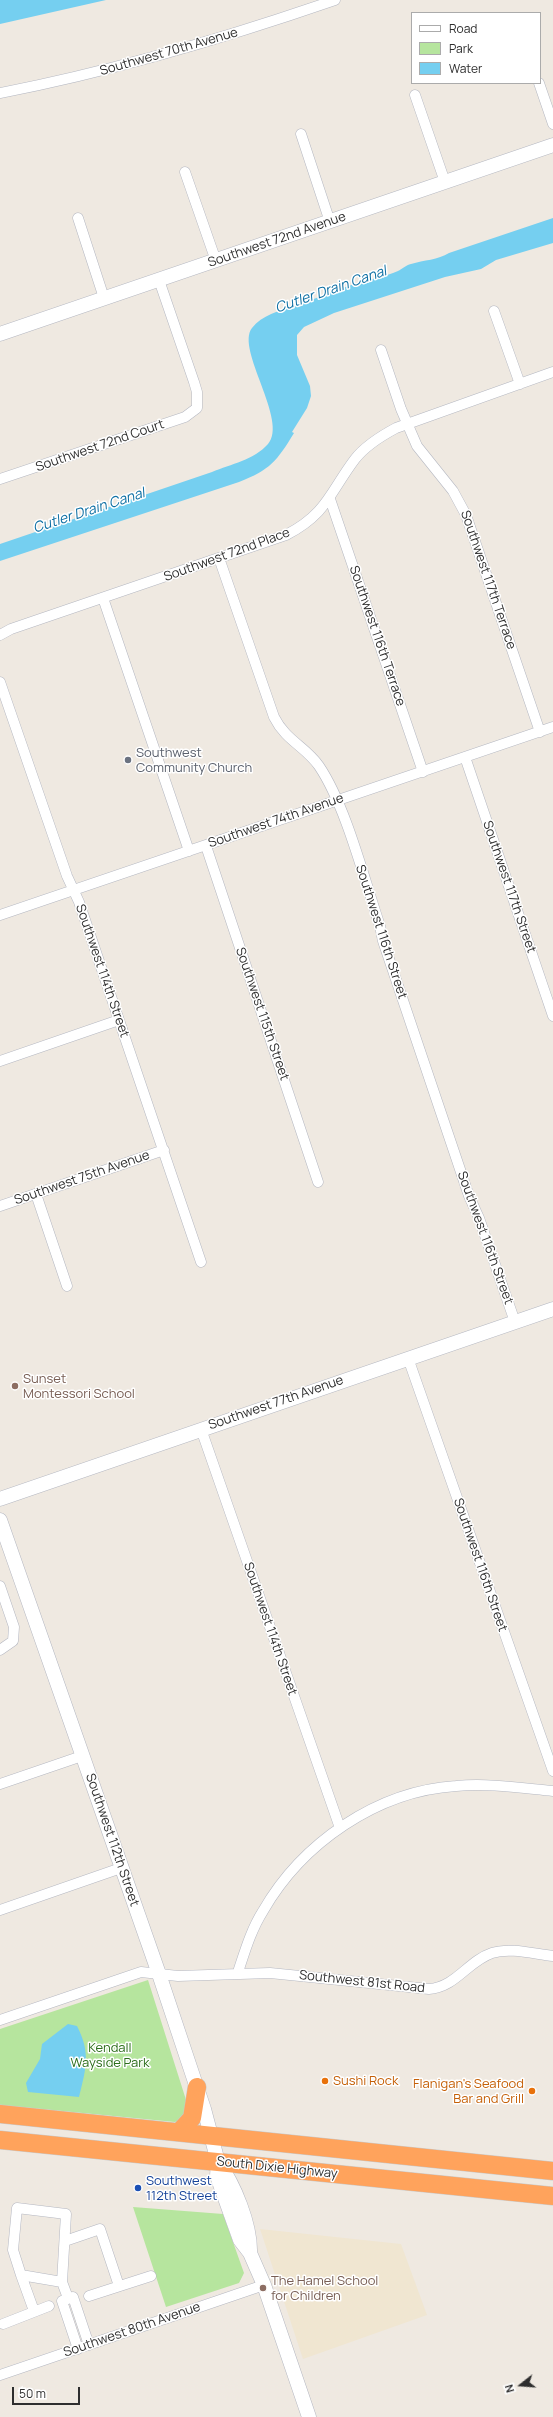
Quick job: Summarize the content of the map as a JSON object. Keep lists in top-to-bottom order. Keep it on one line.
{"streets":{"highway":["South Dixie Highway"],"street":["Southwest 70th Avenue","Southwest 72nd Avenue","Southwest 72nd Court","Southwest 72nd Place","Southwest 117th Terrace","Southwest 116th Terrace","Southwest 74th Avenue","Southwest 117th Street","Southwest 116th Street","Southwest 114th Street","Southwest 115th Street","Southwest 75th Avenue","Southwest 77th Avenue","Southwest 112th Street","Southwest 81st Road","Southwest 80th Avenue"]},"crossings":[["Southwest 72nd Avenue","Southwest 72nd Court"],["Southwest 72nd Place","Southwest 117th Terrace"],["Southwest 72nd Place","Southwest 116th Terrace"],["Southwest 72nd Place","Southwest 116th Street"],["Southwest 117th Terrace","Southwest 74th Avenue"],["Southwest 116th Terrace","Southwest 74th Avenue"],["Southwest 74th Avenue","Southwest 117th Street"],["Southwest 74th Avenue","Southwest 116th Street"],["Southwest 74th Avenue","Southwest 114th Street"],["Southwest 74th Avenue","Southwest 115th Street"],["Southwest 116th Street","Southwest 77th Avenue"],["Southwest 114th Street","Southwest 75th Avenue"],["Southwest 114th Street","Southwest 77th Avenue"],["Southwest 112th Street","Southwest 81st Road"],["Southwest 112th Street","South Dixie Highway"],["Southwest 112th Street","Southwest 80th Avenue"]],"water":["Cutler Drain Canal"],"parks":["Kendall Wayside Park"],"places":["Southwest Community Church","Sunset Montessori School","Sushi Rock","Flanigan's Seafood Bar and Grill","Southwest 112th Street","The Hamel School for Children"],"legend":["Road","Park","Water"],"scale_bar":"50 m","north":"left"}
